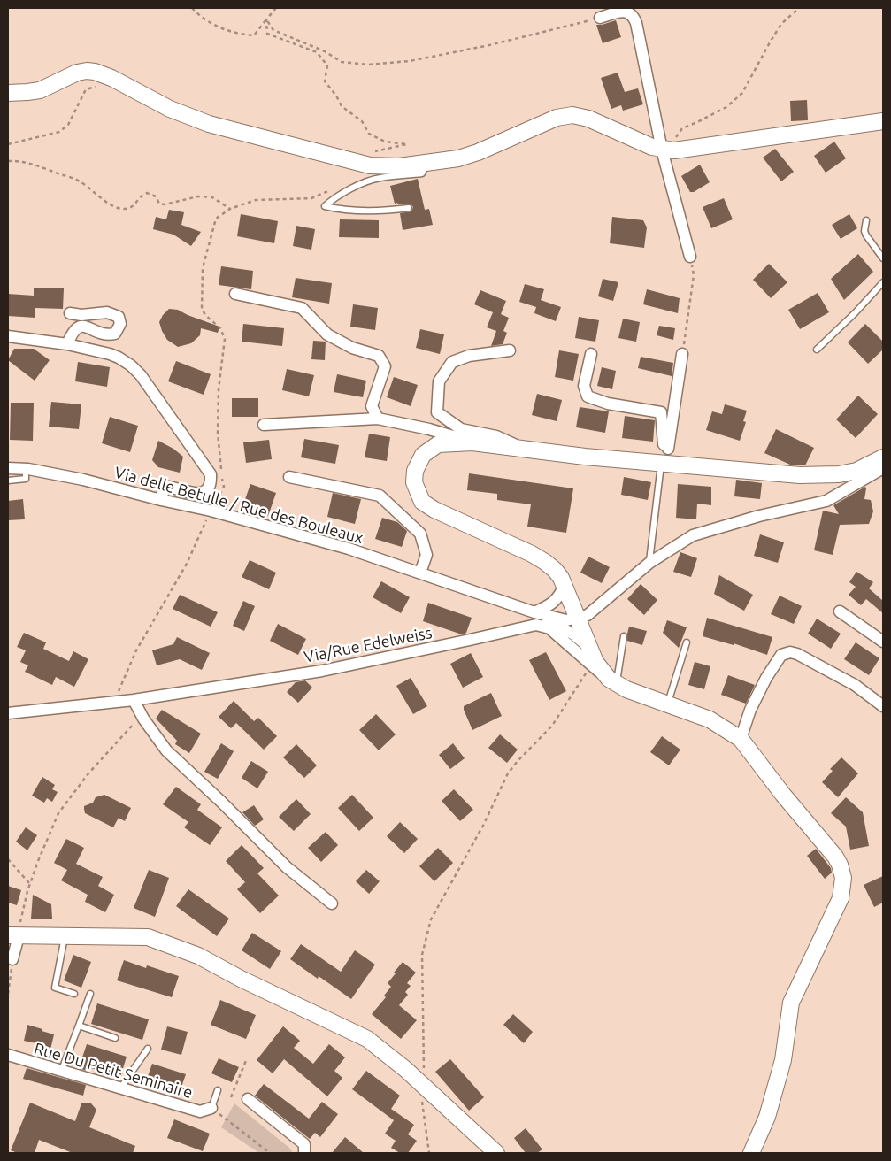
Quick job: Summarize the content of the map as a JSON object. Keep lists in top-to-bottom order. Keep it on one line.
{"streets":{"street":["Via delle Betulle / Rue des Bouleaux","Via/Rue Edelweiss","Rue Du Petit Seminaire"]}}
